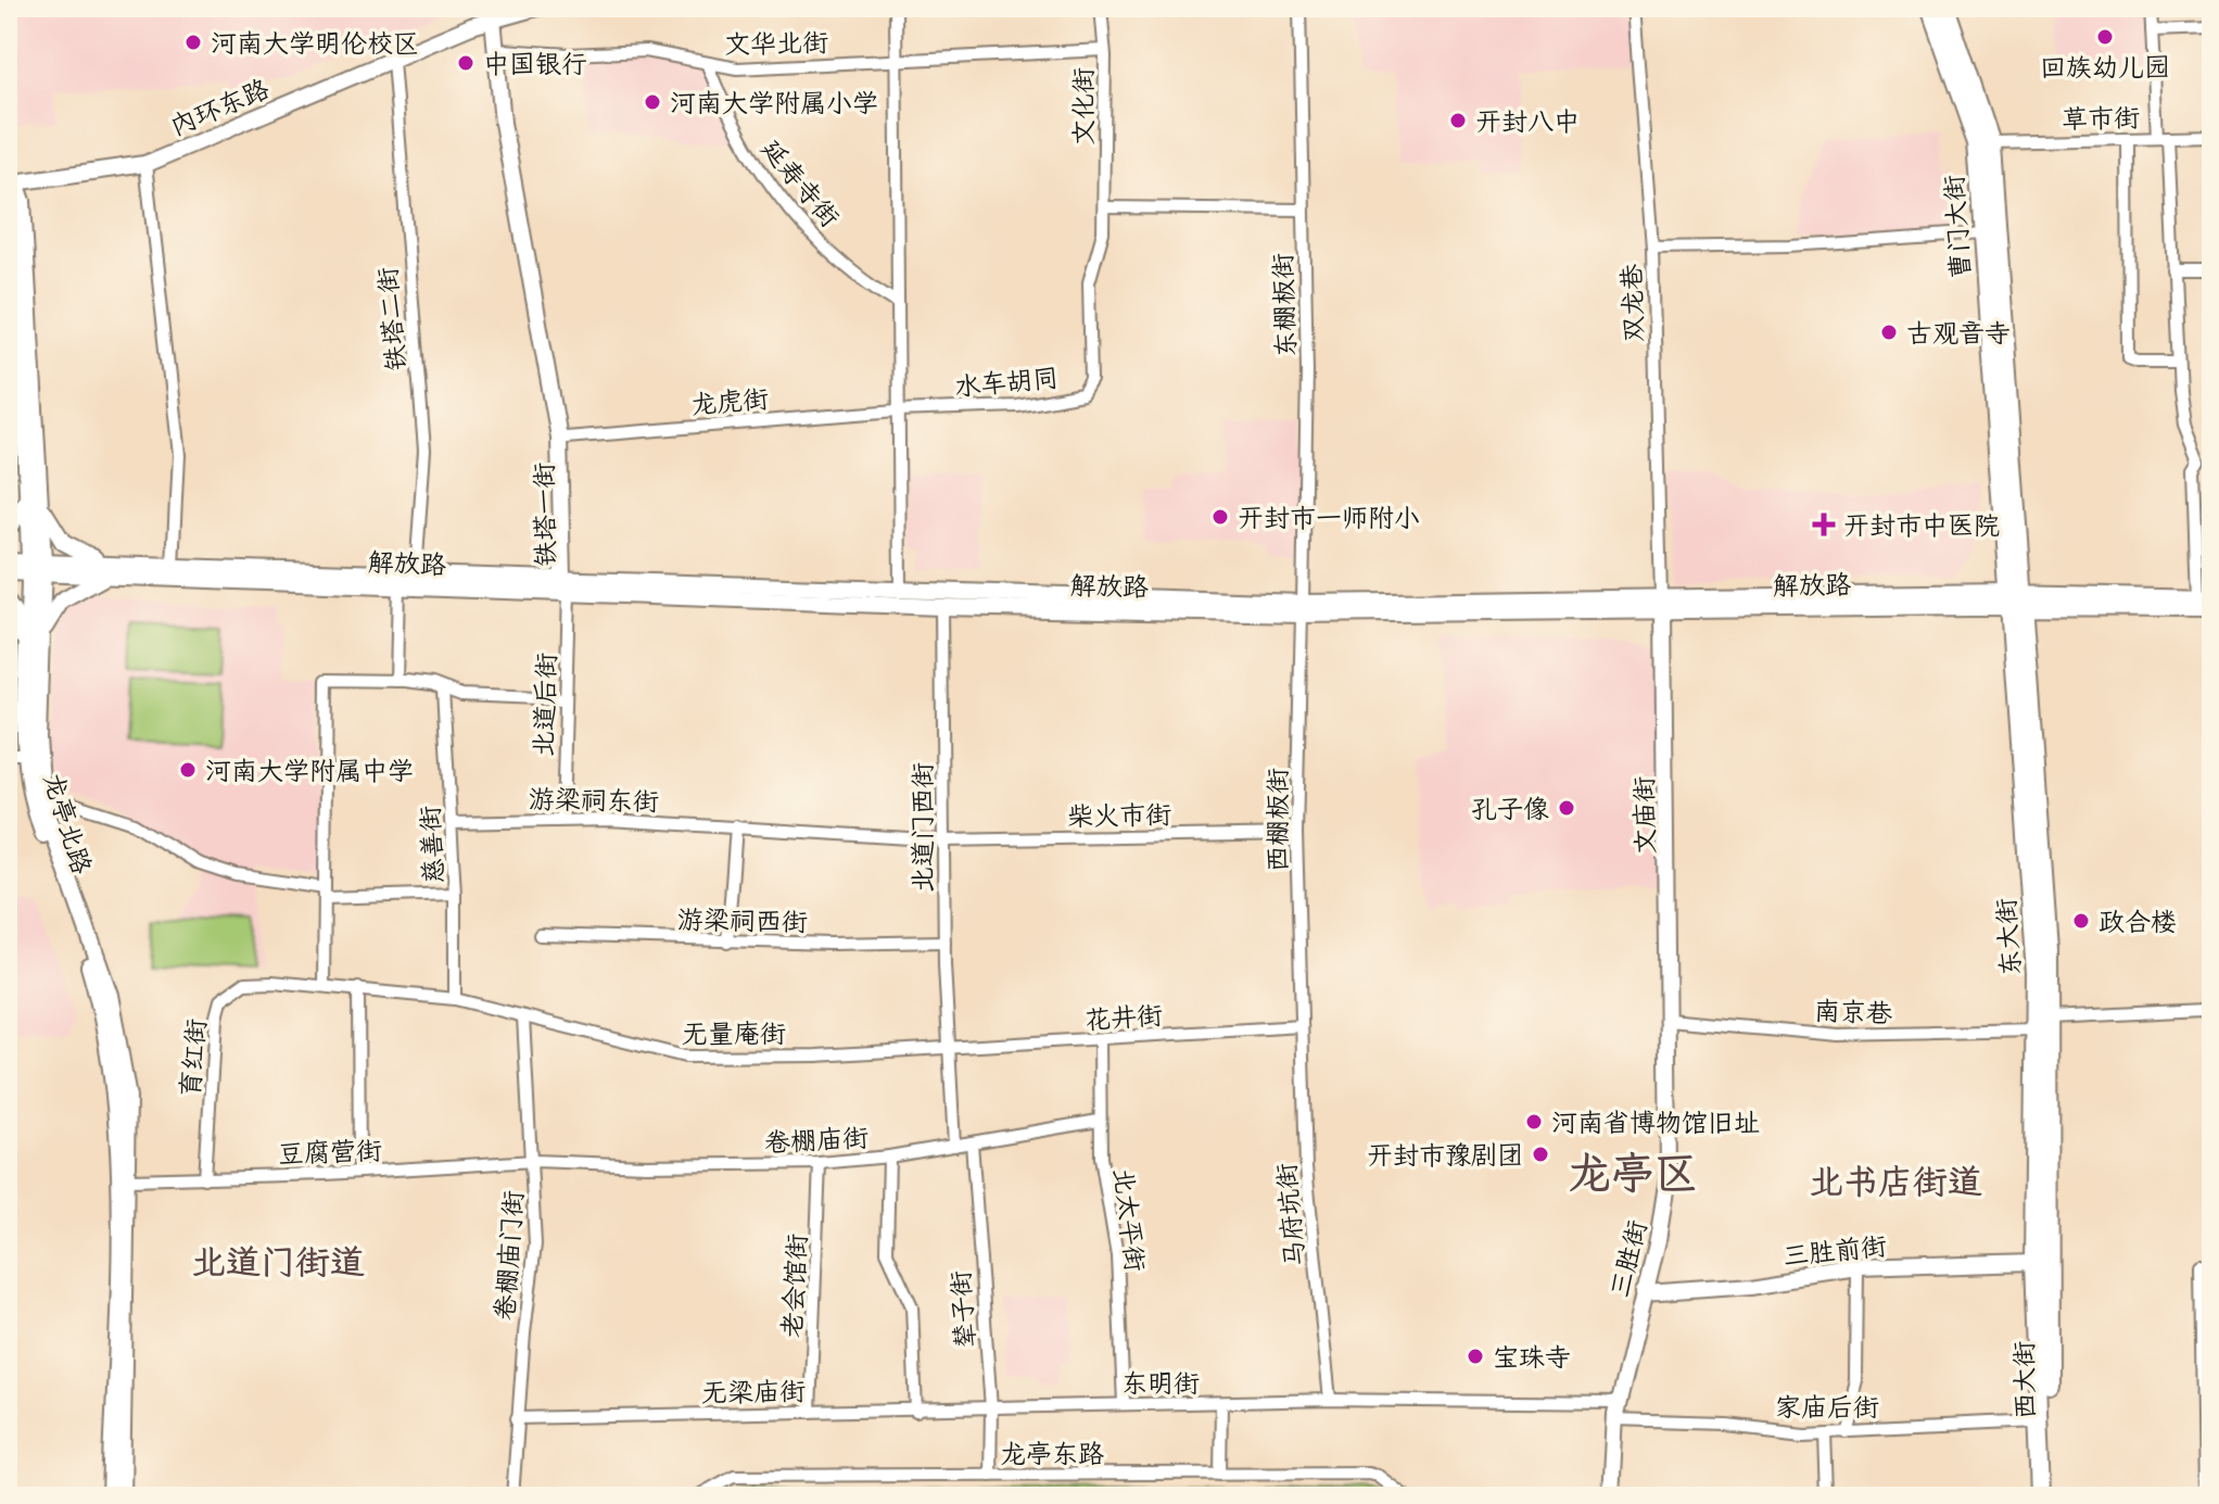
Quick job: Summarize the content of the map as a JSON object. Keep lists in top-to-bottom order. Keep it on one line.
{"streets":{"main road":["内环东路","曹门大街","铁塔一街","解放路","文庙街","龙亭北路","东大街","三胜前街","三胜街","西大街"],"street":["文华北街","文化街","草市街","延寿寺街","双龙巷","东棚板街","铁塔二街","水车胡同","龙虎街","北道后街","游梁祠东街","柴火市街","西棚板街","北道门西街","慈善街","游梁祠西街","南京巷","花井街","无量庵街","育红街","卷棚庙街","豆腐营街","马府坑街","北太平街","卷棚庙门街","老会馆街","辇子街","东明街","无梁庙街","家庙后街","龙亭东路"]},"crossings":[["文华北街","文化街"],["文华北街","延寿寺街"],["文华北街","铁塔一街"],["内环东路","铁塔二街"],["内环东路","铁塔一街"],["内环东路","龙亭北路"],["文化街","水车胡同"],["草市街","曹门大街"],["曹门大街","解放路"],["曹门大街","东大街"],["双龙巷","解放路"],["双龙巷","文庙街"],["东棚板街","解放路"],["东棚板街","西棚板街"],["铁塔二街","解放路"],["水车胡同","龙虎街"],["龙虎街","铁塔一街"],["铁塔一街","解放路"],["铁塔一街","北道后街"],["解放路","北道后街"],["解放路","文庙街"],["解放路","西棚板街"],["解放路","龙亭北路"],["解放路","北道门西街"],["解放路","东大街"],["北道后街","游梁祠东街"],["游梁祠东街","柴火市街"],["游梁祠东街","北道门西街"],["游梁祠东街","慈善街"],["柴火市街","西棚板街"],["柴火市街","北道门西街"],["文庙街","南京巷"],["文庙街","三胜街"],["西棚板街","花井街"],["西棚板街","马府坑街"],["龙亭北路","豆腐营街"],["北道门西街","游梁祠西街"],["北道门西街","花井街"],["北道门西街","无量庵街"],["北道门西街","卷棚庙街"],["慈善街","育红街"],["东大街","南京巷"],["东大街","三胜前街"],["东大街","西大街"],["南京巷","三胜街"],["花井街","无量庵街"],["花井街","马府坑街"],["花井街","北太平街"],["无量庵街","育红街"],["无量庵街","卷棚庙门街"],["育红街","豆腐营街"],["育红街","卷棚庙门街"],["卷棚庙街","豆腐营街"],["卷棚庙街","北太平街"],["卷棚庙街","卷棚庙门街"],["卷棚庙街","老会馆街"],["卷棚庙街","辇子街"],["豆腐营街","卷棚庙门街"],["马府坑街","东明街"],["北太平街","东明街"],["三胜前街","三胜街"],["三胜前街","西大街"],["卷棚庙门街","无梁庙街"],["三胜街","东明街"],["三胜街","家庙后街"],["老会馆街","无梁庙街"],["辇子街","东明街"],["辇子街","无梁庙街"],["辇子街","龙亭东路"],["西大街","家庙后街"],["东明街","无梁庙街"],["东明街","家庙后街"]],"districts":["龙亭区","北书店街道","北道门街道"],"places":{"other":["回族幼儿园","河南大学明伦校区","中国银行","河南大学附属小学","开封八中","古观音寺","开封市一师附小","河南大学附属中学","孔子像","政合楼","河南省博物馆旧址","开封市豫剧团","宝珠寺"],"health":["开封市中医院"]}}
